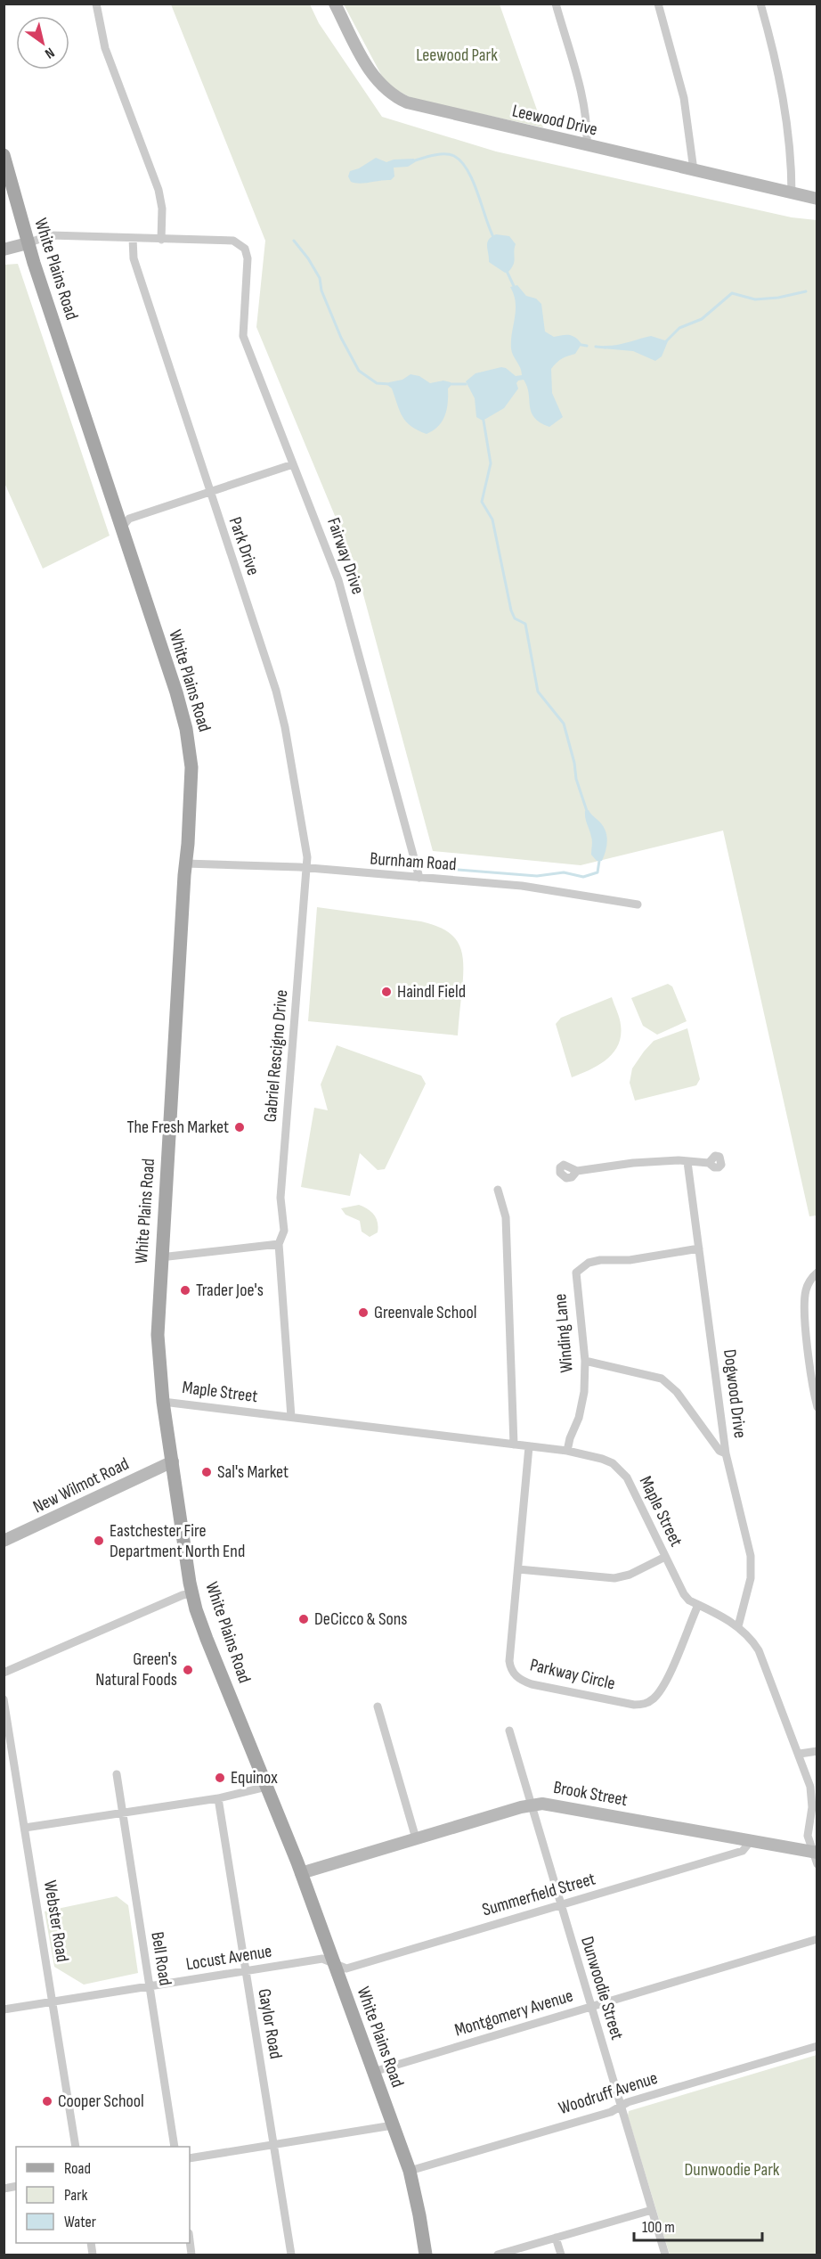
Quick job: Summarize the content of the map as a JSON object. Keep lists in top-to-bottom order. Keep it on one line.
{"streets":{"main road":["White Plains Road"],"street":["Leewood Drive","Park Drive","Fairway Drive","Burnham Road","Gabriel Rescigno Drive","Winding Lane","Maple Street","Dogwood Drive","New Wilmot Road","Parkway Circle","Brook Street","Summerfield Street","Webster Road","Locust Avenue","Bell Road","Dunwoodie Street","Montgomery Avenue","Gaylor Road","Woodruff Avenue"]},"crossings":[["White Plains Road","Burnham Road"],["White Plains Road","Maple Street"],["White Plains Road","New Wilmot Road"],["White Plains Road","Brook Street"],["White Plains Road","Summerfield Street"],["White Plains Road","Locust Avenue"],["White Plains Road","Montgomery Avenue"],["White Plains Road","Woodruff Avenue"],["Park Drive","Burnham Road"],["Park Drive","Gabriel Rescigno Drive"],["Fairway Drive","Burnham Road"],["Burnham Road","Gabriel Rescigno Drive"],["Gabriel Rescigno Drive","Maple Street"],["Winding Lane","Maple Street"],["Winding Lane","Dogwood Drive"],["Maple Street","Dogwood Drive"],["Maple Street","Parkway Circle"],["Maple Street","Brook Street"],["Brook Street","Summerfield Street"],["Brook Street","Dunwoodie Street"],["Summerfield Street","Locust Avenue"],["Summerfield Street","Dunwoodie Street"],["Webster Road","Locust Avenue"],["Locust Avenue","Bell Road"],["Locust Avenue","Gaylor Road"],["Dunwoodie Street","Montgomery Avenue"],["Dunwoodie Street","Woodruff Avenue"]],"parks":["Leewood Park","Dunwoodie Park"],"places":["Haindl Field","The Fresh Market","Trader Joe's","Greenvale School","Sal's Market","Eastchester Fire Department North End","DeCicco & Sons","Green's Natural Foods","Equinox","Cooper School"],"legend":["Road","Park","Water"],"scale_bar":"100 m","north":"bottom right"}
